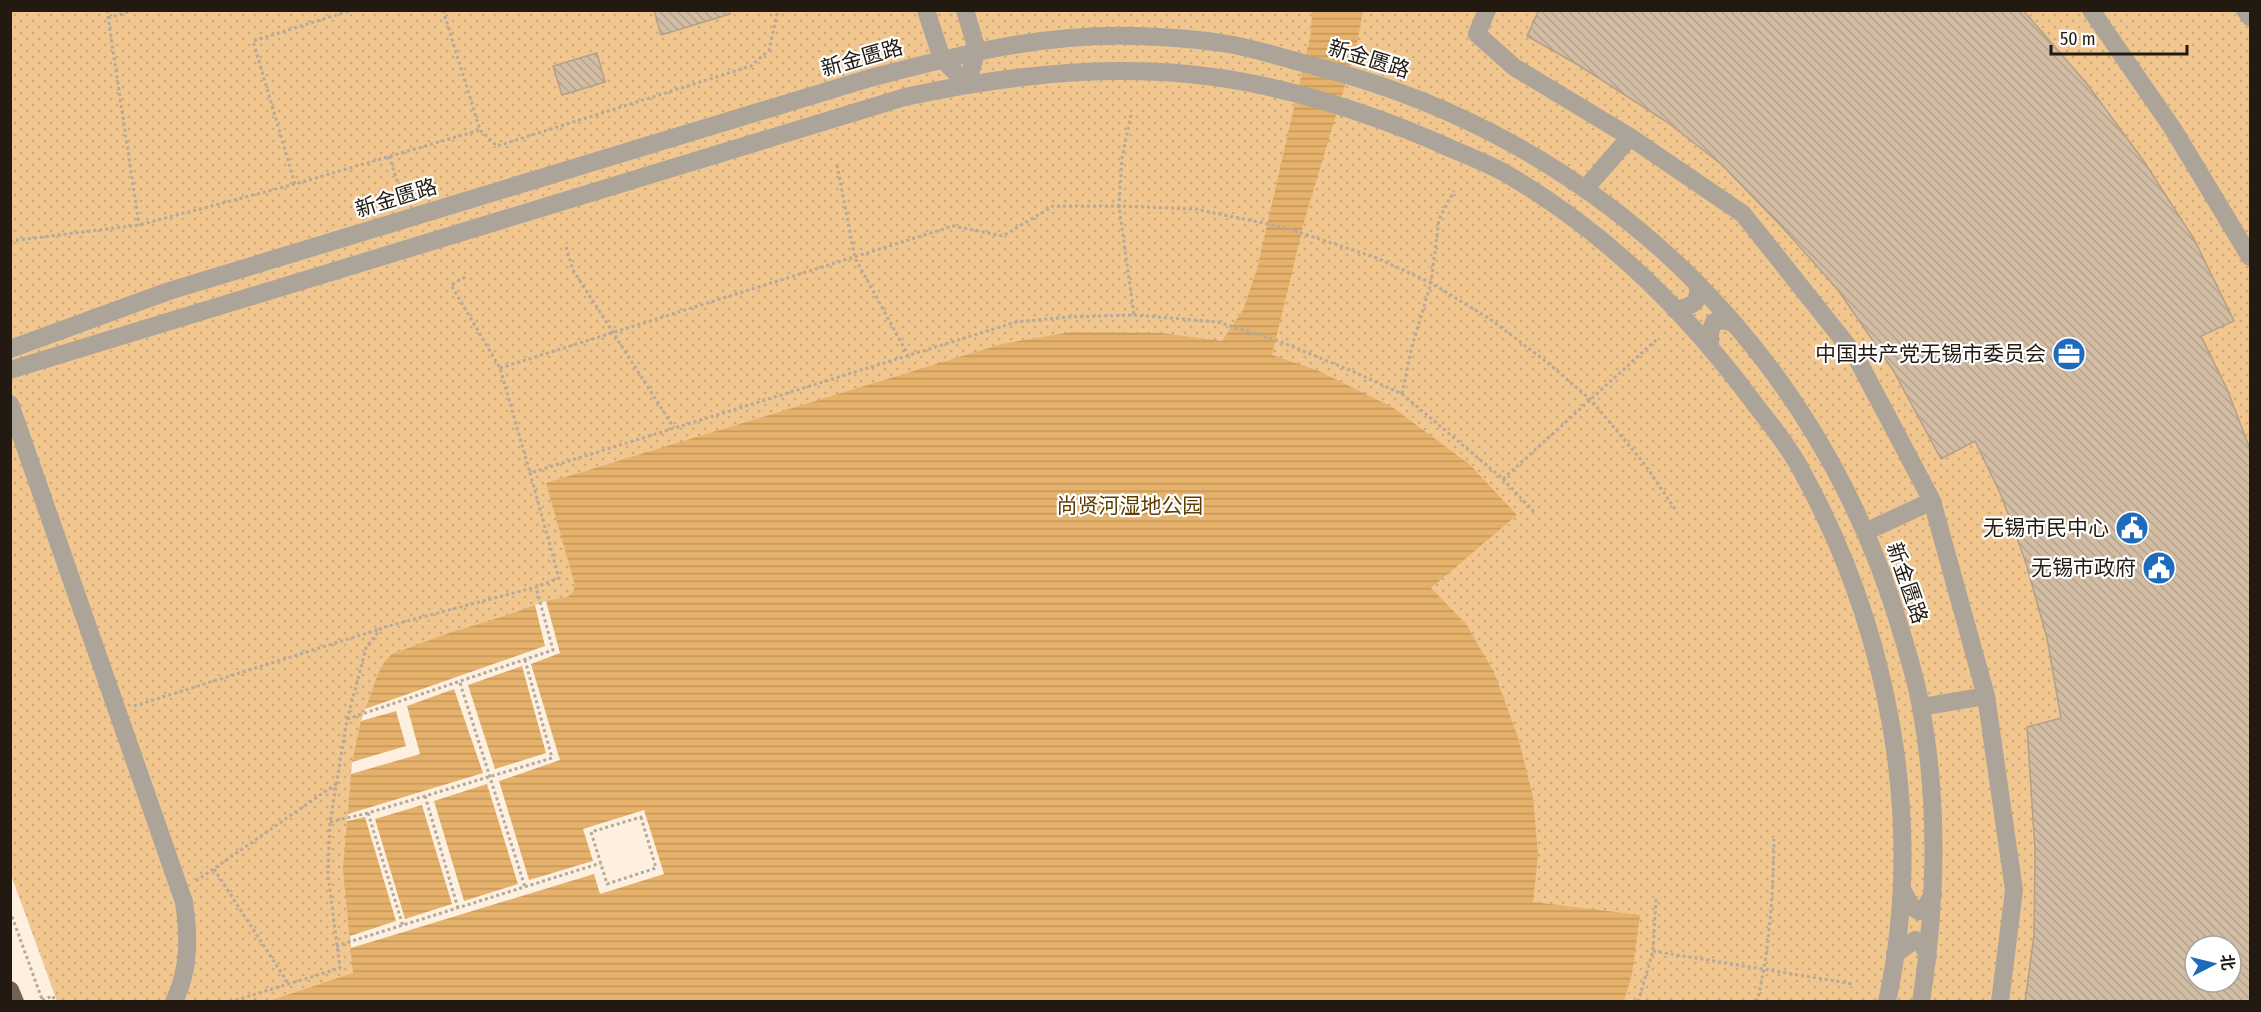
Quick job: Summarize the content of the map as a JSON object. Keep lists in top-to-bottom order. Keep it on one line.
{"streets":{"street":["新金匮路"]},"parks":["尚贤河湿地公园"],"places":{"office":["中国共产党无锡市委员会"],"public building":["无锡市民中心","无锡市政府"]},"scale_bar":"50 m","north":"right"}
